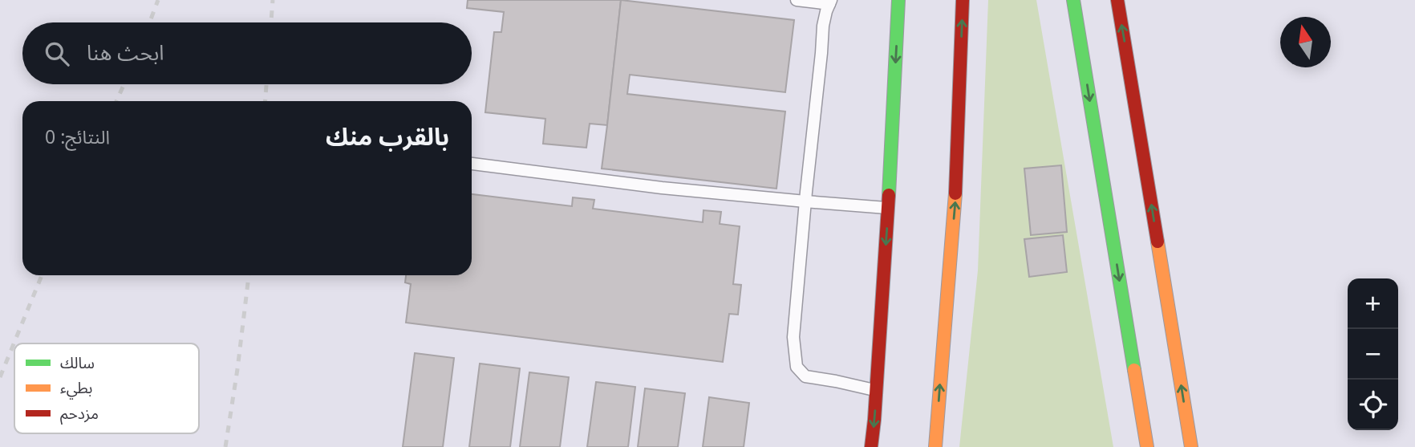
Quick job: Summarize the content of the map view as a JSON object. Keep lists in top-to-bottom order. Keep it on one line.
{"legend":["سالك","بطيء","مزدحم"],"north":"top","page":{"search":"ابحث هنا","heading":["بالقرب منك","النتائج: 0"],"map_buttons":["+","−"]}}
